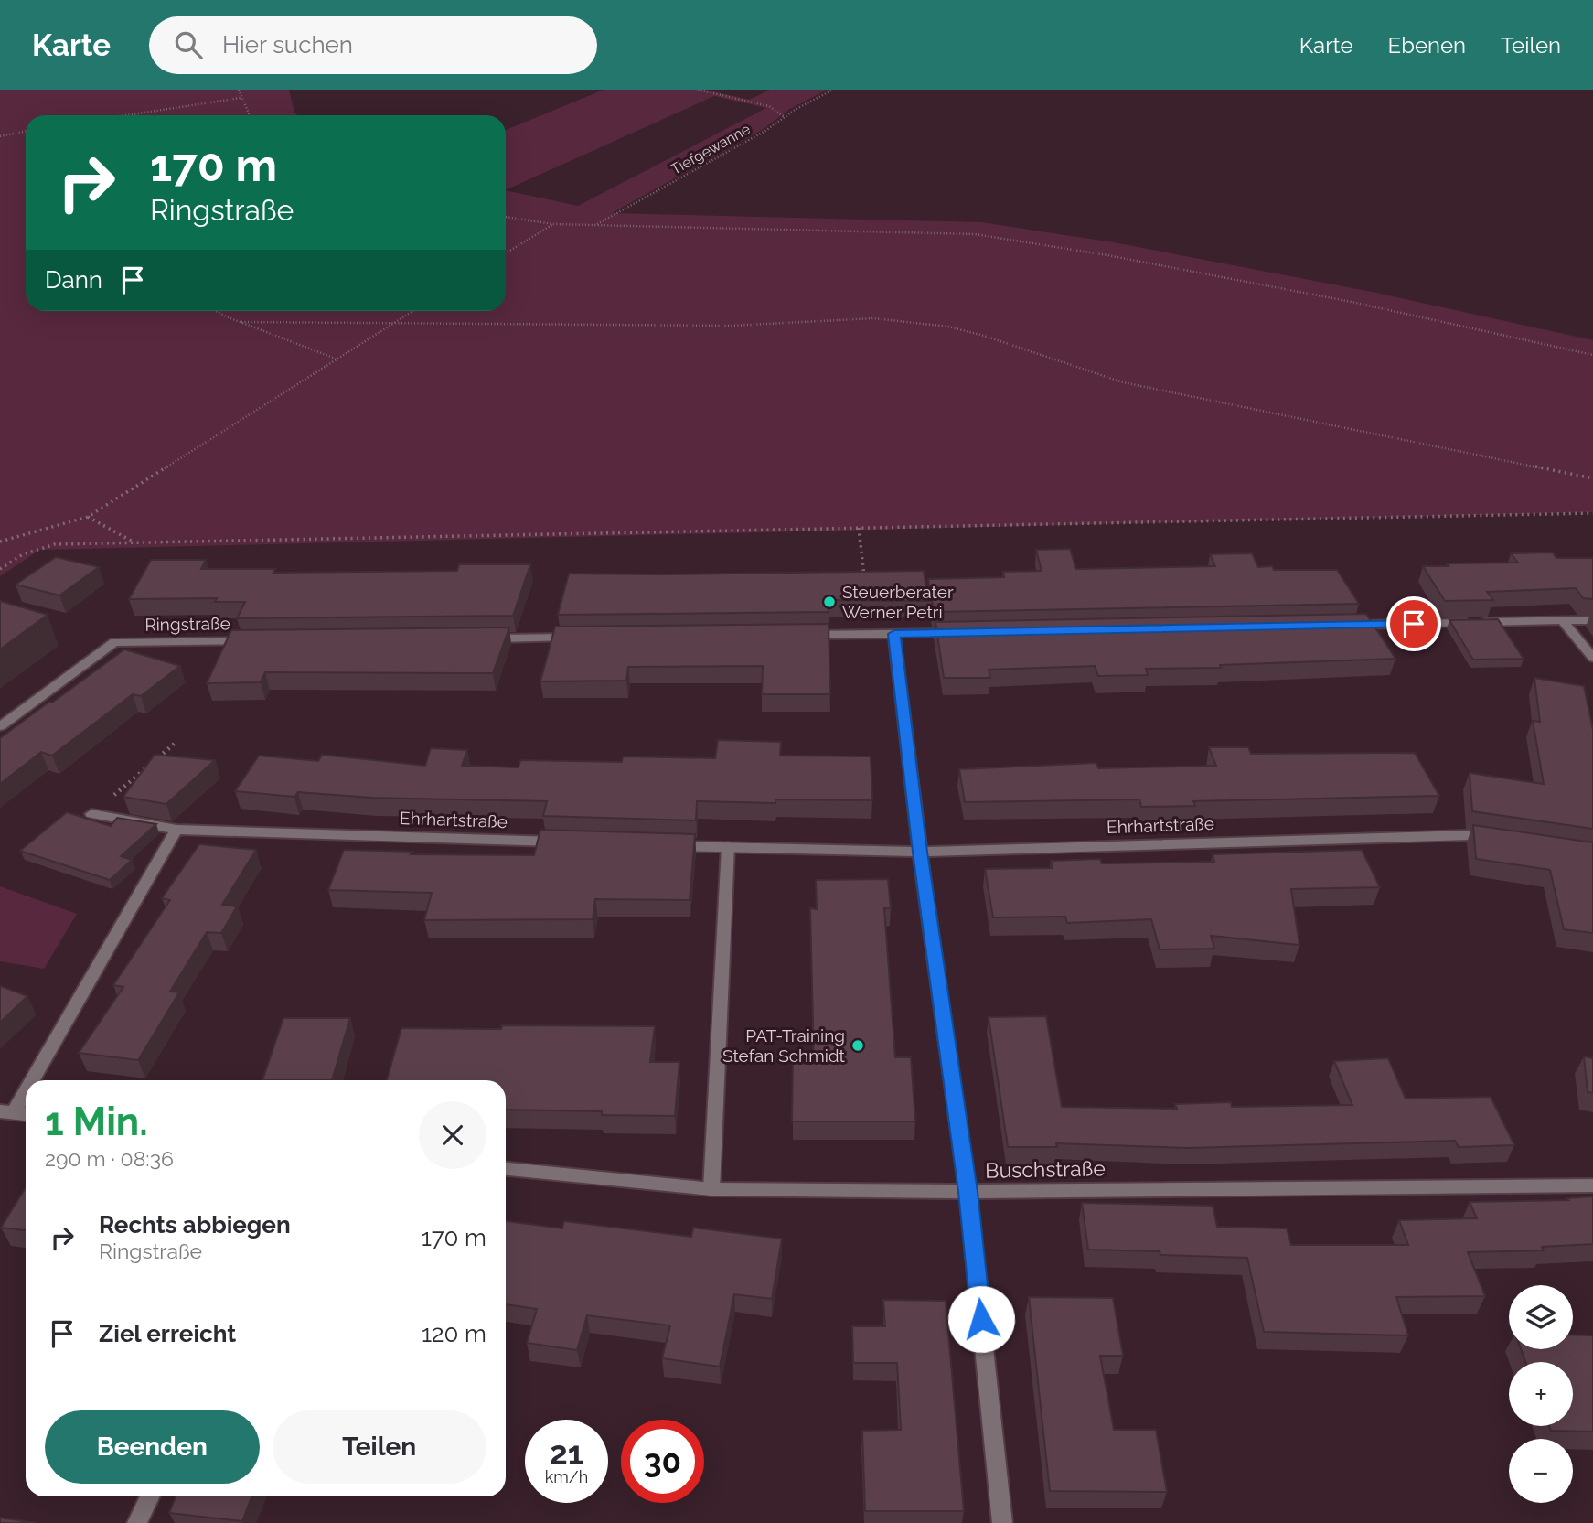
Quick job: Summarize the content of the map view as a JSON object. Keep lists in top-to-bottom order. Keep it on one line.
{"streets":{"street":["Ringstraße","Ehrhartstraße","Buschstraße"],"path":["Tiefgewanne"]},"places":["Steuerberater Werner Petri","PAT-Training Stefan Schmidt"],"page":{"header":"Karte","search":"Hier suchen","nav":["Karte","Ebenen","Teilen"],"turn":["170 m","Ringstraße"],"then":"Dann","heading":["1 Min.","290 m · 08:36"],"list":[{"name":"Rechts abbiegen","note":"Ringstraße","value":"170 m"},{"name":"Ziel erreicht","value":"120 m"}],"map_buttons":["+","−"],"buttons":["Beenden","Teilen"],"speed":"21 km/h","limit":"30"}}
